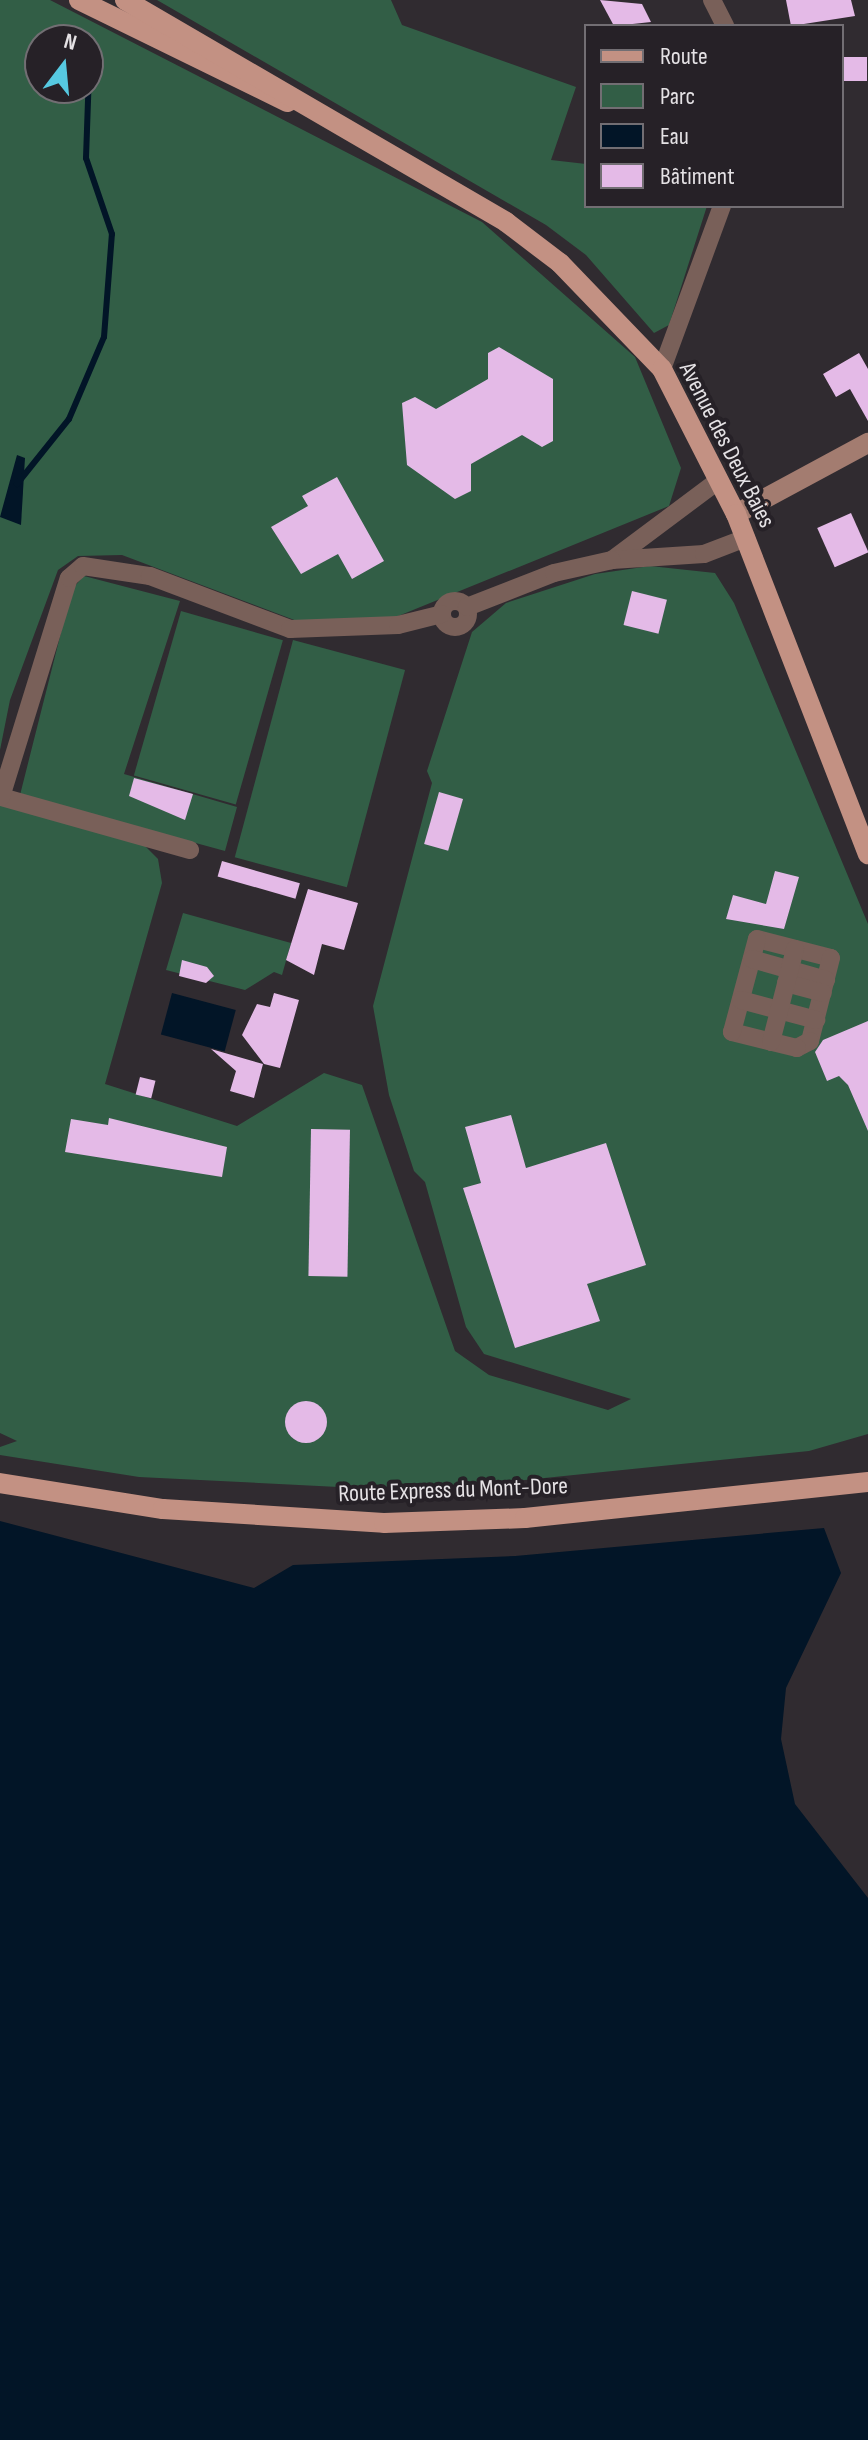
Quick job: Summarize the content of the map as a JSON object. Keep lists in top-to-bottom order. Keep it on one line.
{"streets":{"main road":["Avenue des Deux Baies","Route Express du Mont-Dore"]},"legend":["Route","Parc","Eau","Bâtiment"],"north":"top"}
